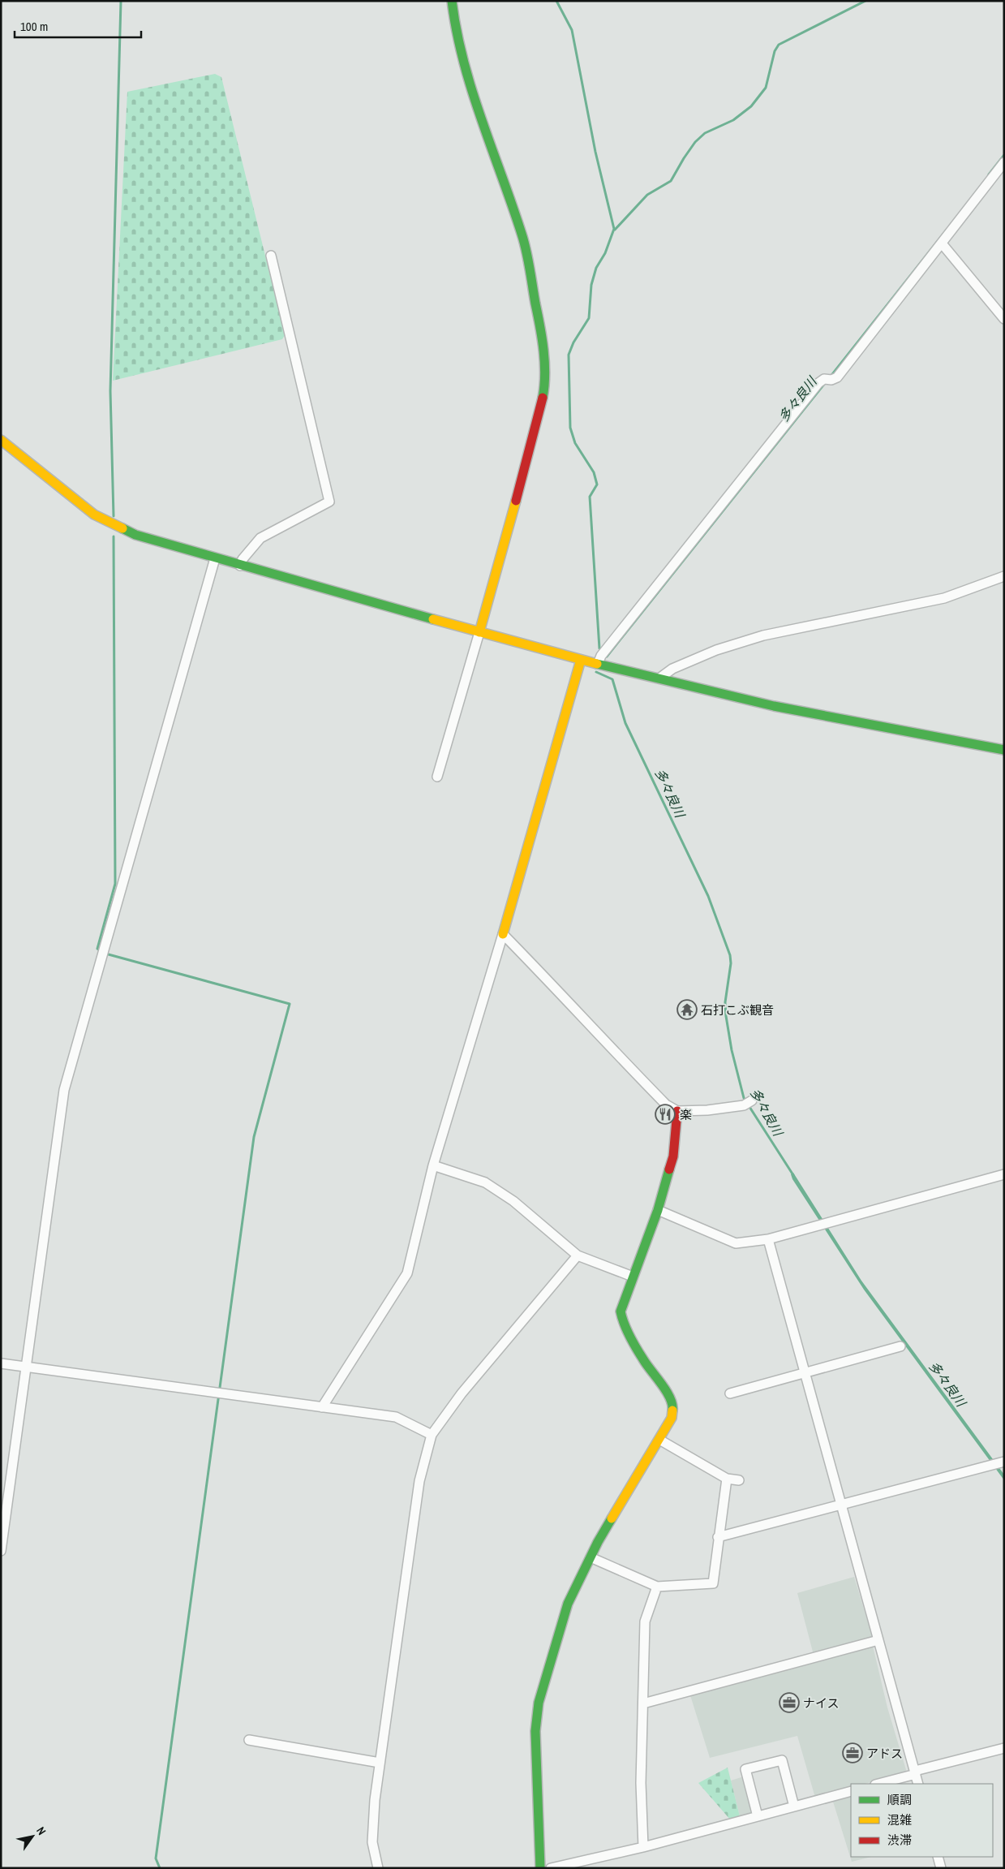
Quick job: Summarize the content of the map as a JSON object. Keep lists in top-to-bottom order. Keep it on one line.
{"water":["多々良川"],"places":{"temple":["石打こぶ観音"],"restaurant":["楽"],"office":["ナイス","アドス"]},"legend":["順調","混雑","渋滞"],"scale_bar":"100 m","north":"top right"}
